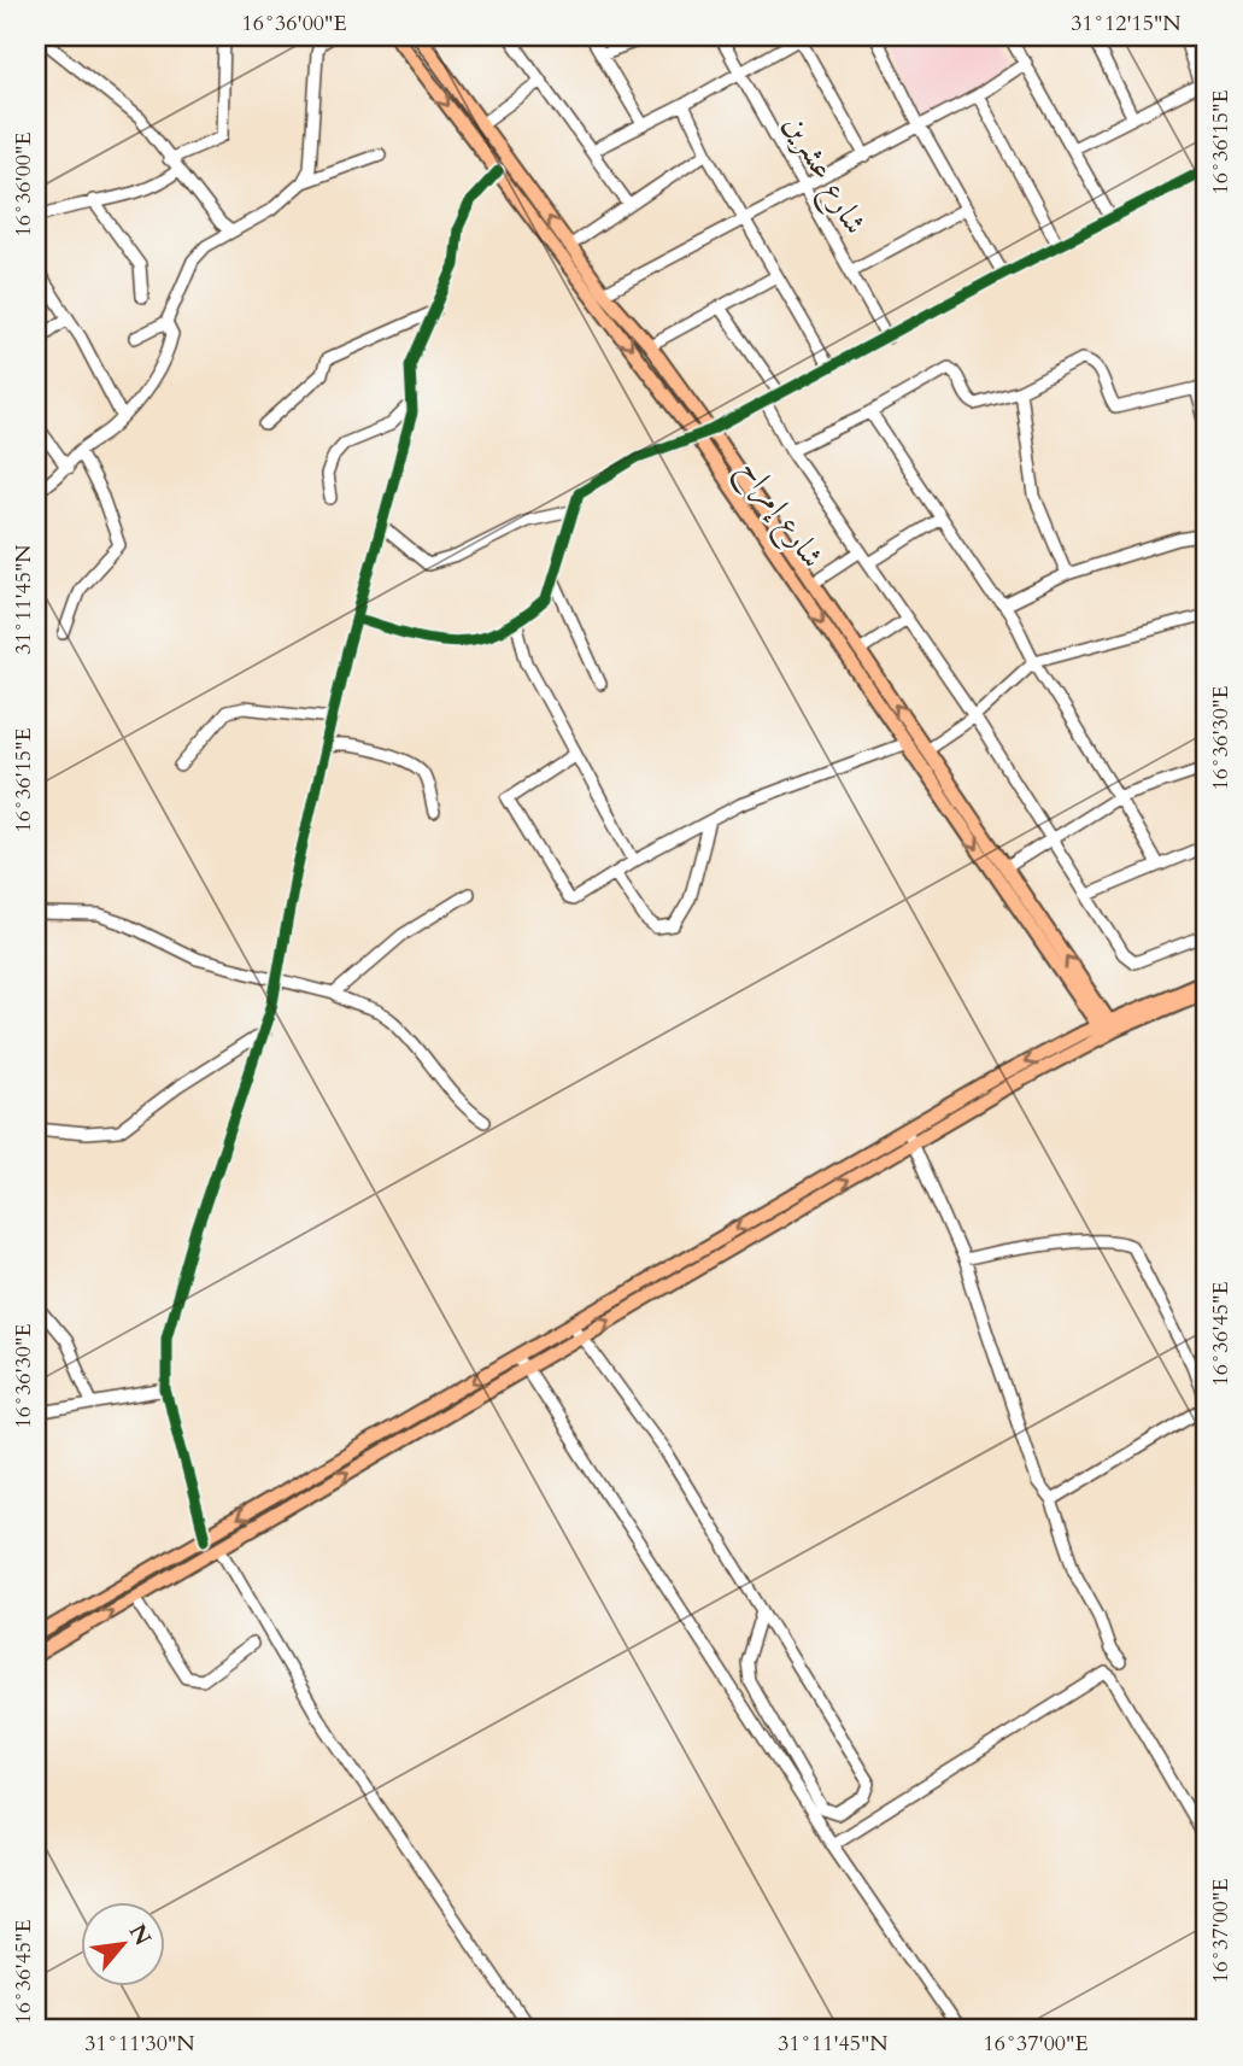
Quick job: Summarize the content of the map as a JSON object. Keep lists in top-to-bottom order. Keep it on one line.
{"streets":{"main road":["شارع إمراح"],"street":["شارع عشرين"]},"north":"top right","coordinates":["16°36'00\"E","31°12'15\"N","16°36'15\"E","31°11'45\"N","16°36'30\"E","16°36'45\"E","16°37'00\"E","31°11'30\"N"]}
